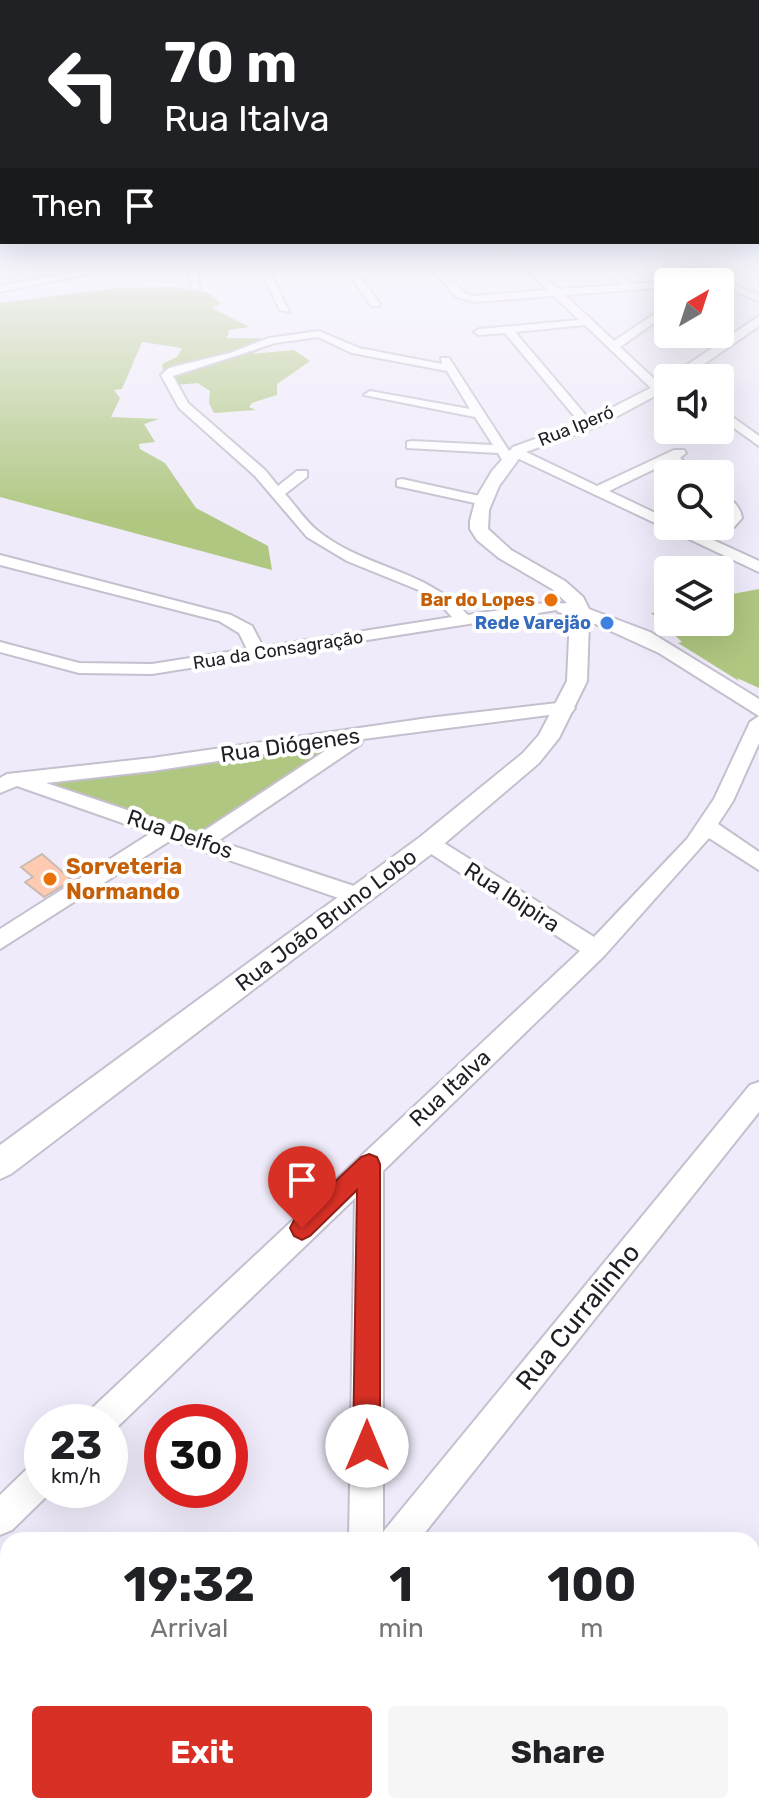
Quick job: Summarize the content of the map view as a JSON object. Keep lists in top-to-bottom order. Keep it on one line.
{"streets":{"street":["Rua Iperó","Rua da Consagração","Rua Diógenes","Rua Delfos","Rua Ibipira","Rua João Bruno Lobo","Rua Italva","Rua Curralinho"]},"crossings":[["Rua Diógenes","Rua Delfos"],["Rua Diógenes","Rua João Bruno Lobo"],["Rua Delfos","Rua João Bruno Lobo"],["Rua Ibipira","Rua João Bruno Lobo"],["Rua Ibipira","Rua Italva"]],"places":["Bar do Lopes","Rede Varejão","Sorveteria Normando"],"north":"top right","page":{"turn":["70 m","Rua Italva"],"then":"Then","speed":"23 km/h","limit":"30","eta":["19:32","Arrival","1","min","100","m"],"buttons":["Exit","Share"]}}
